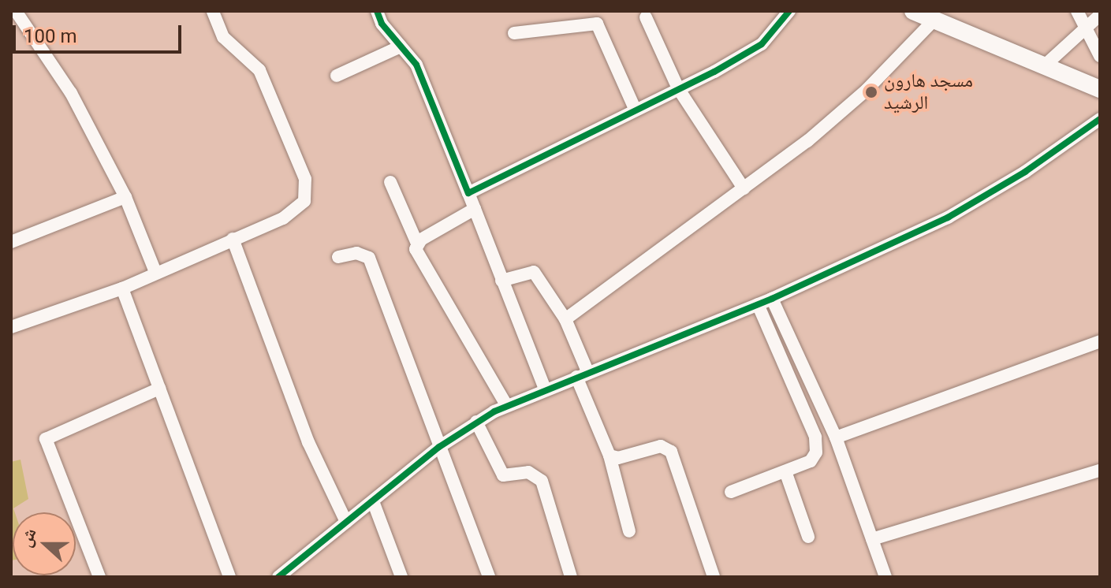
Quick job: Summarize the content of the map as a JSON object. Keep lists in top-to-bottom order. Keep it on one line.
{"places":["مسجد هارون الرشيد"],"scale_bar":"100 m","north":"left"}
